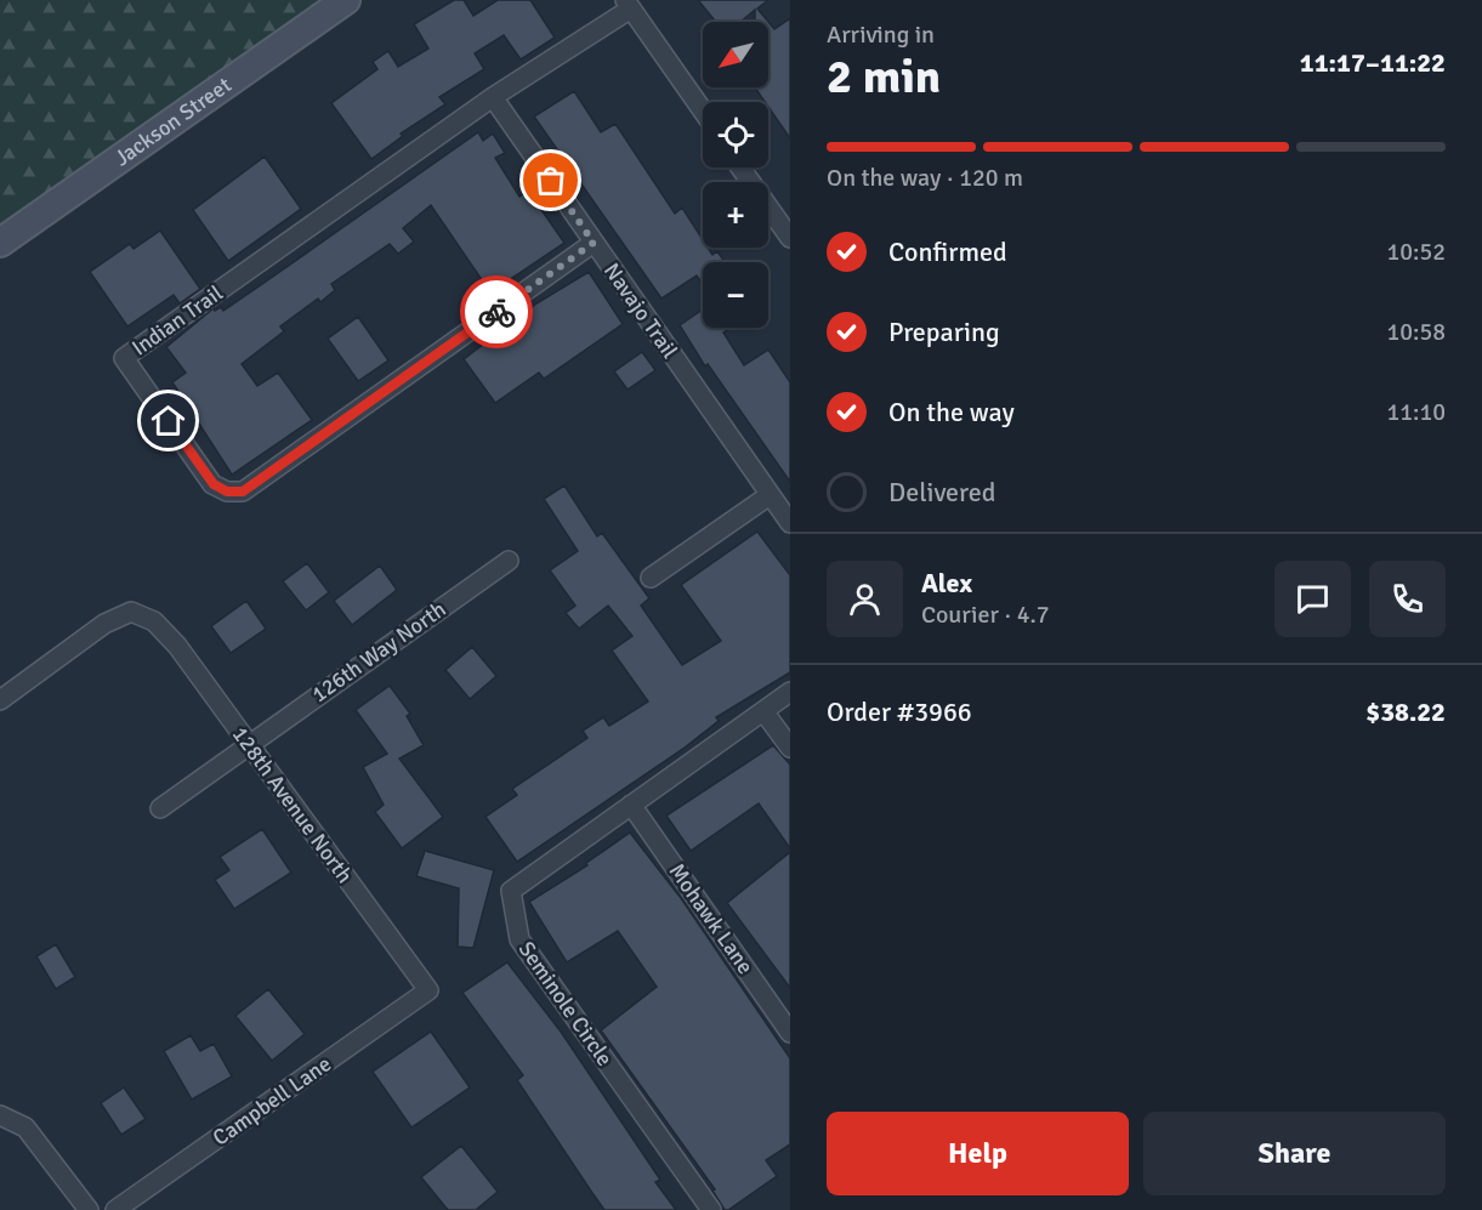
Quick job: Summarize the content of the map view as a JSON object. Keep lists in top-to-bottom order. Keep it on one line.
{"streets":{"street":["Jackson Street","Navajo Trail","Indian Trail","126th Way North","128th Avenue North","Mohawk Lane","Seminole Circle","Campbell Lane"]},"crossings":[["Navajo Trail","Indian Trail"],["126th Way North","128th Avenue North"],["128th Avenue North","Campbell Lane"],["Mohawk Lane","Seminole Circle"]],"north":"bottom left","page":{"heading":["2 min","Arriving in","11:17–11:22"],"panel":["Alex","Courier · 4.7","Order #3966","$38.22"],"map_buttons":["+","−"],"bar":"On the way · 120 m","list":[["Confirmed","10:52"],["Preparing","10:58"],["On the way","11:10"],"Delivered"],"buttons":["Help","Share"]}}
